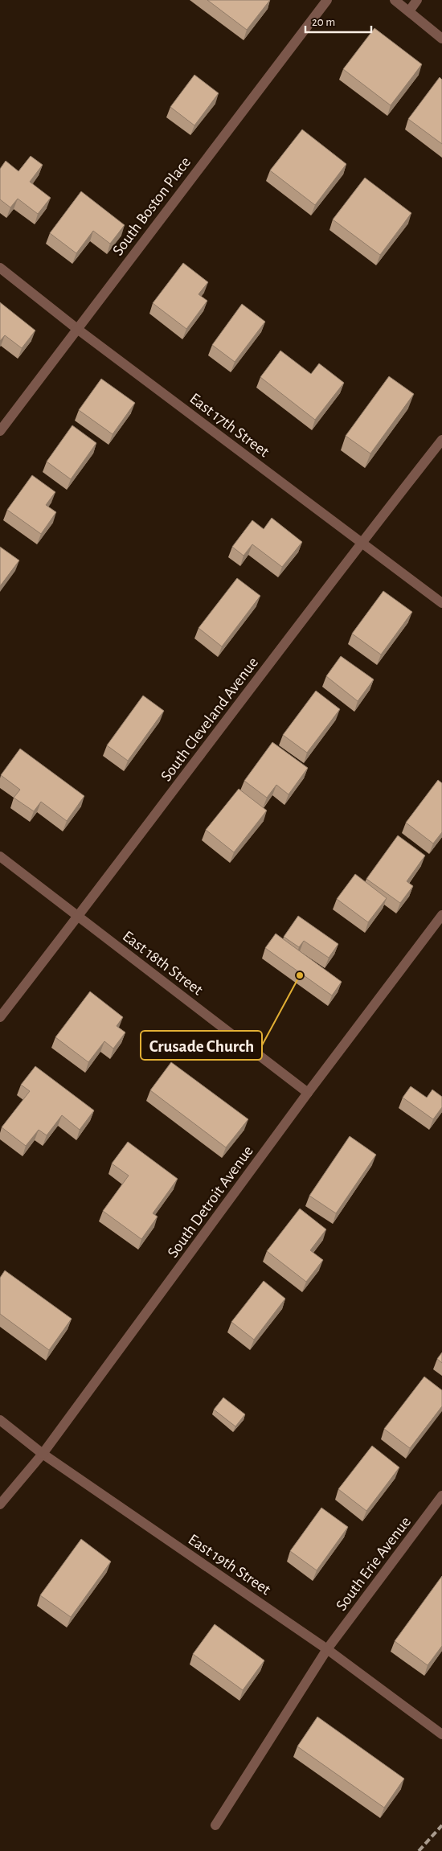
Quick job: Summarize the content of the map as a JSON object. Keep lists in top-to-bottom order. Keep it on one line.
{"streets":{"street":["South Boston Place","East 17th Street","South Cleveland Avenue","East 18th Street","South Detroit Avenue","South Erie Avenue","East 19th Street"]},"crossings":[["South Boston Place","East 17th Street"],["East 17th Street","South Cleveland Avenue"],["South Cleveland Avenue","East 18th Street"],["East 18th Street","South Detroit Avenue"],["South Detroit Avenue","East 19th Street"],["South Erie Avenue","East 19th Street"]],"places":["Crusade Church"],"scale_bar":"20 m"}
